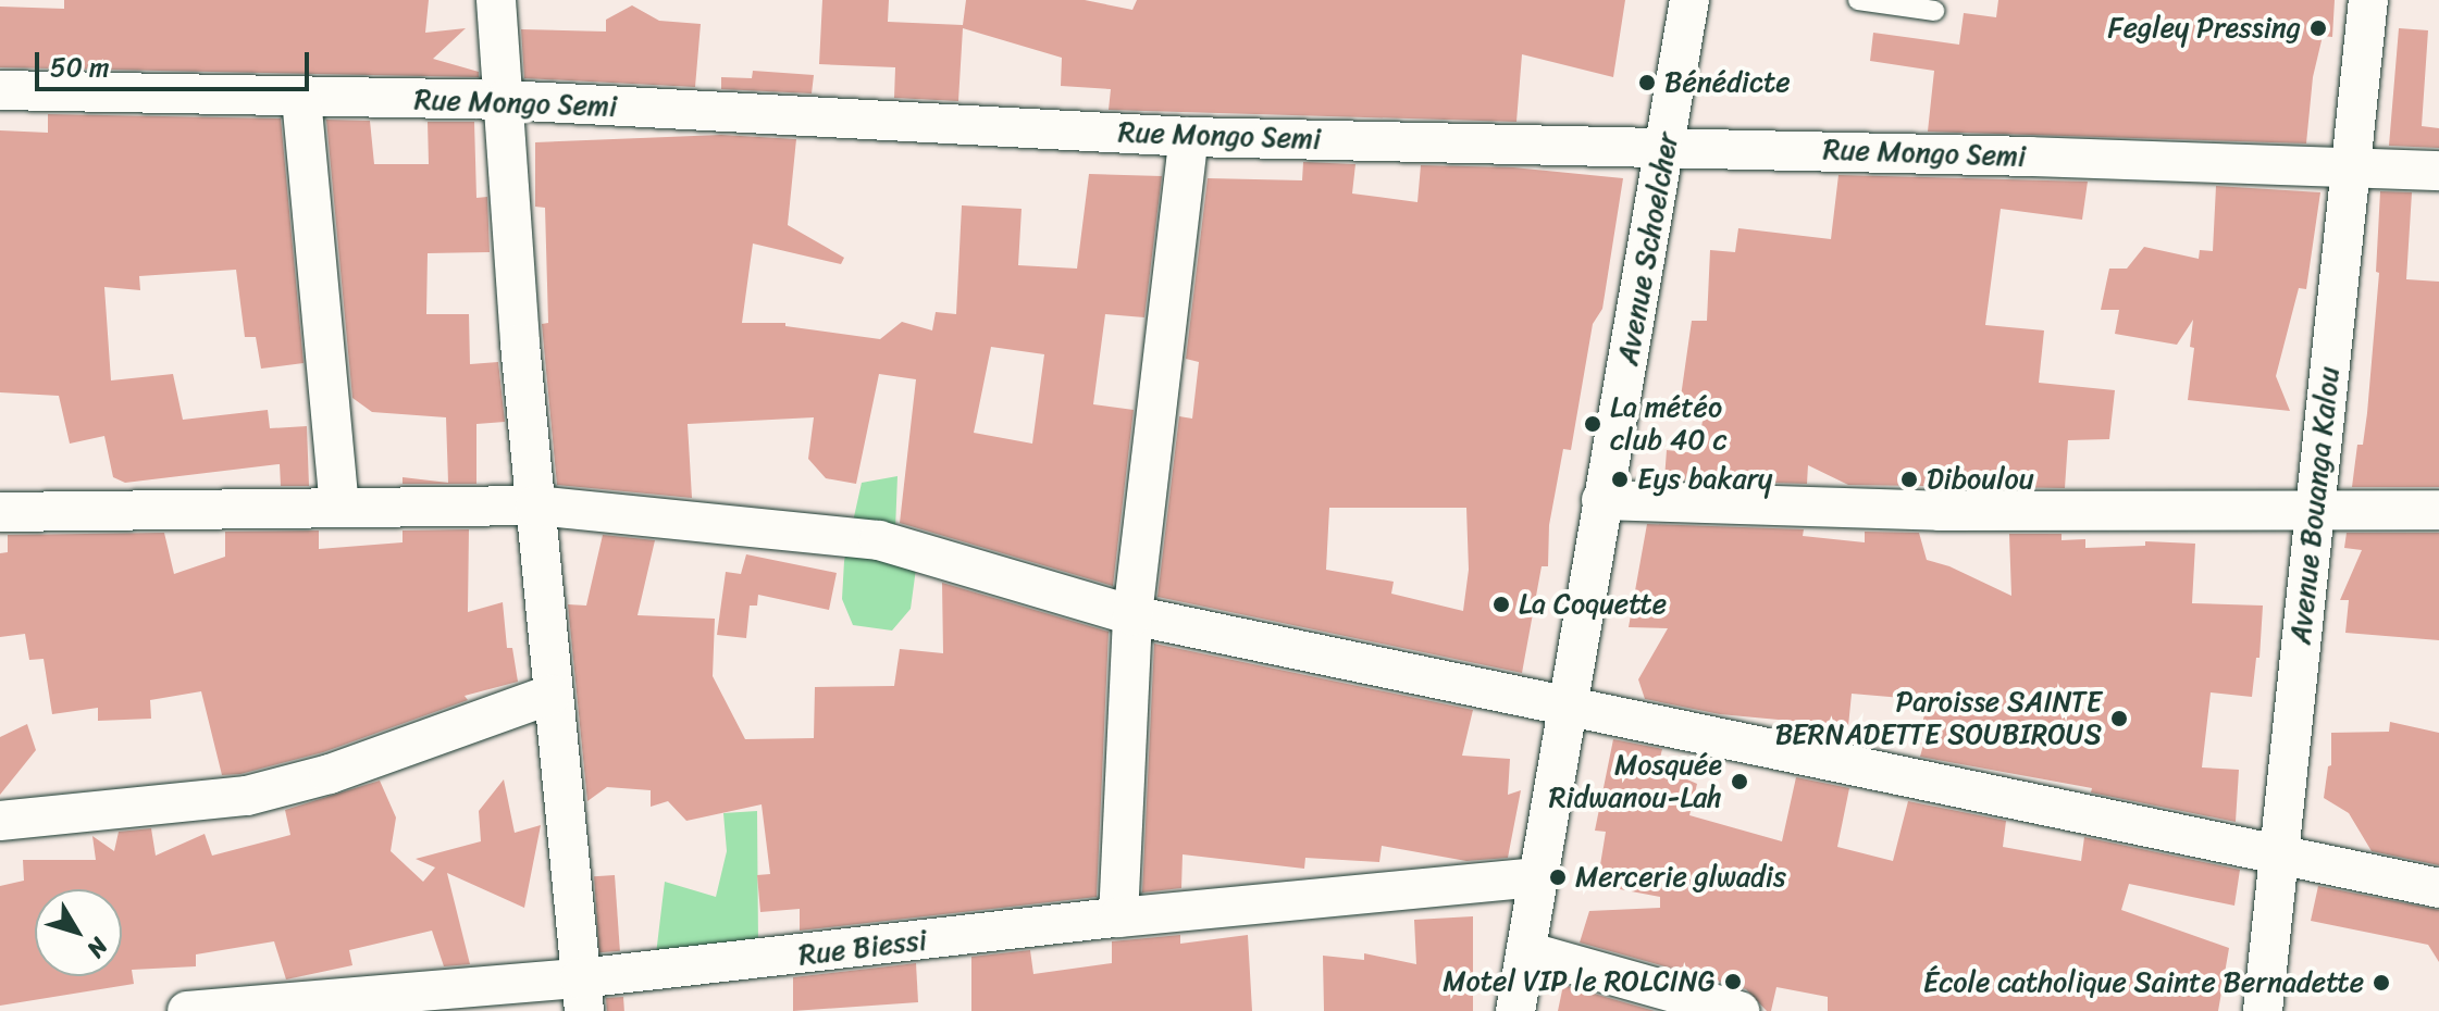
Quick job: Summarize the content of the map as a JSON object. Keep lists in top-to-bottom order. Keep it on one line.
{"streets":{"street":["Rue Mongo Semi","Avenue Schoelcher","Avenue Bouanga Kalou","Rue Biessi"]},"crossings":[["Rue Mongo Semi","Avenue Schoelcher"],["Rue Mongo Semi","Avenue Bouanga Kalou"],["Avenue Schoelcher","Rue Biessi"]],"places":["Fegley Pressing","Bénédicte","La météo club 40 c","Eys bakary","Diboulou","La Coquette","Paroisse SAINTE BERNADETTE SOUBIROUS","Mosquée Ridwanou-Lah","Mercerie glwadis","Motel VIP le ROLCING","École catholique Sainte Bernadette"],"scale_bar":"50 m","north":"bottom right"}
